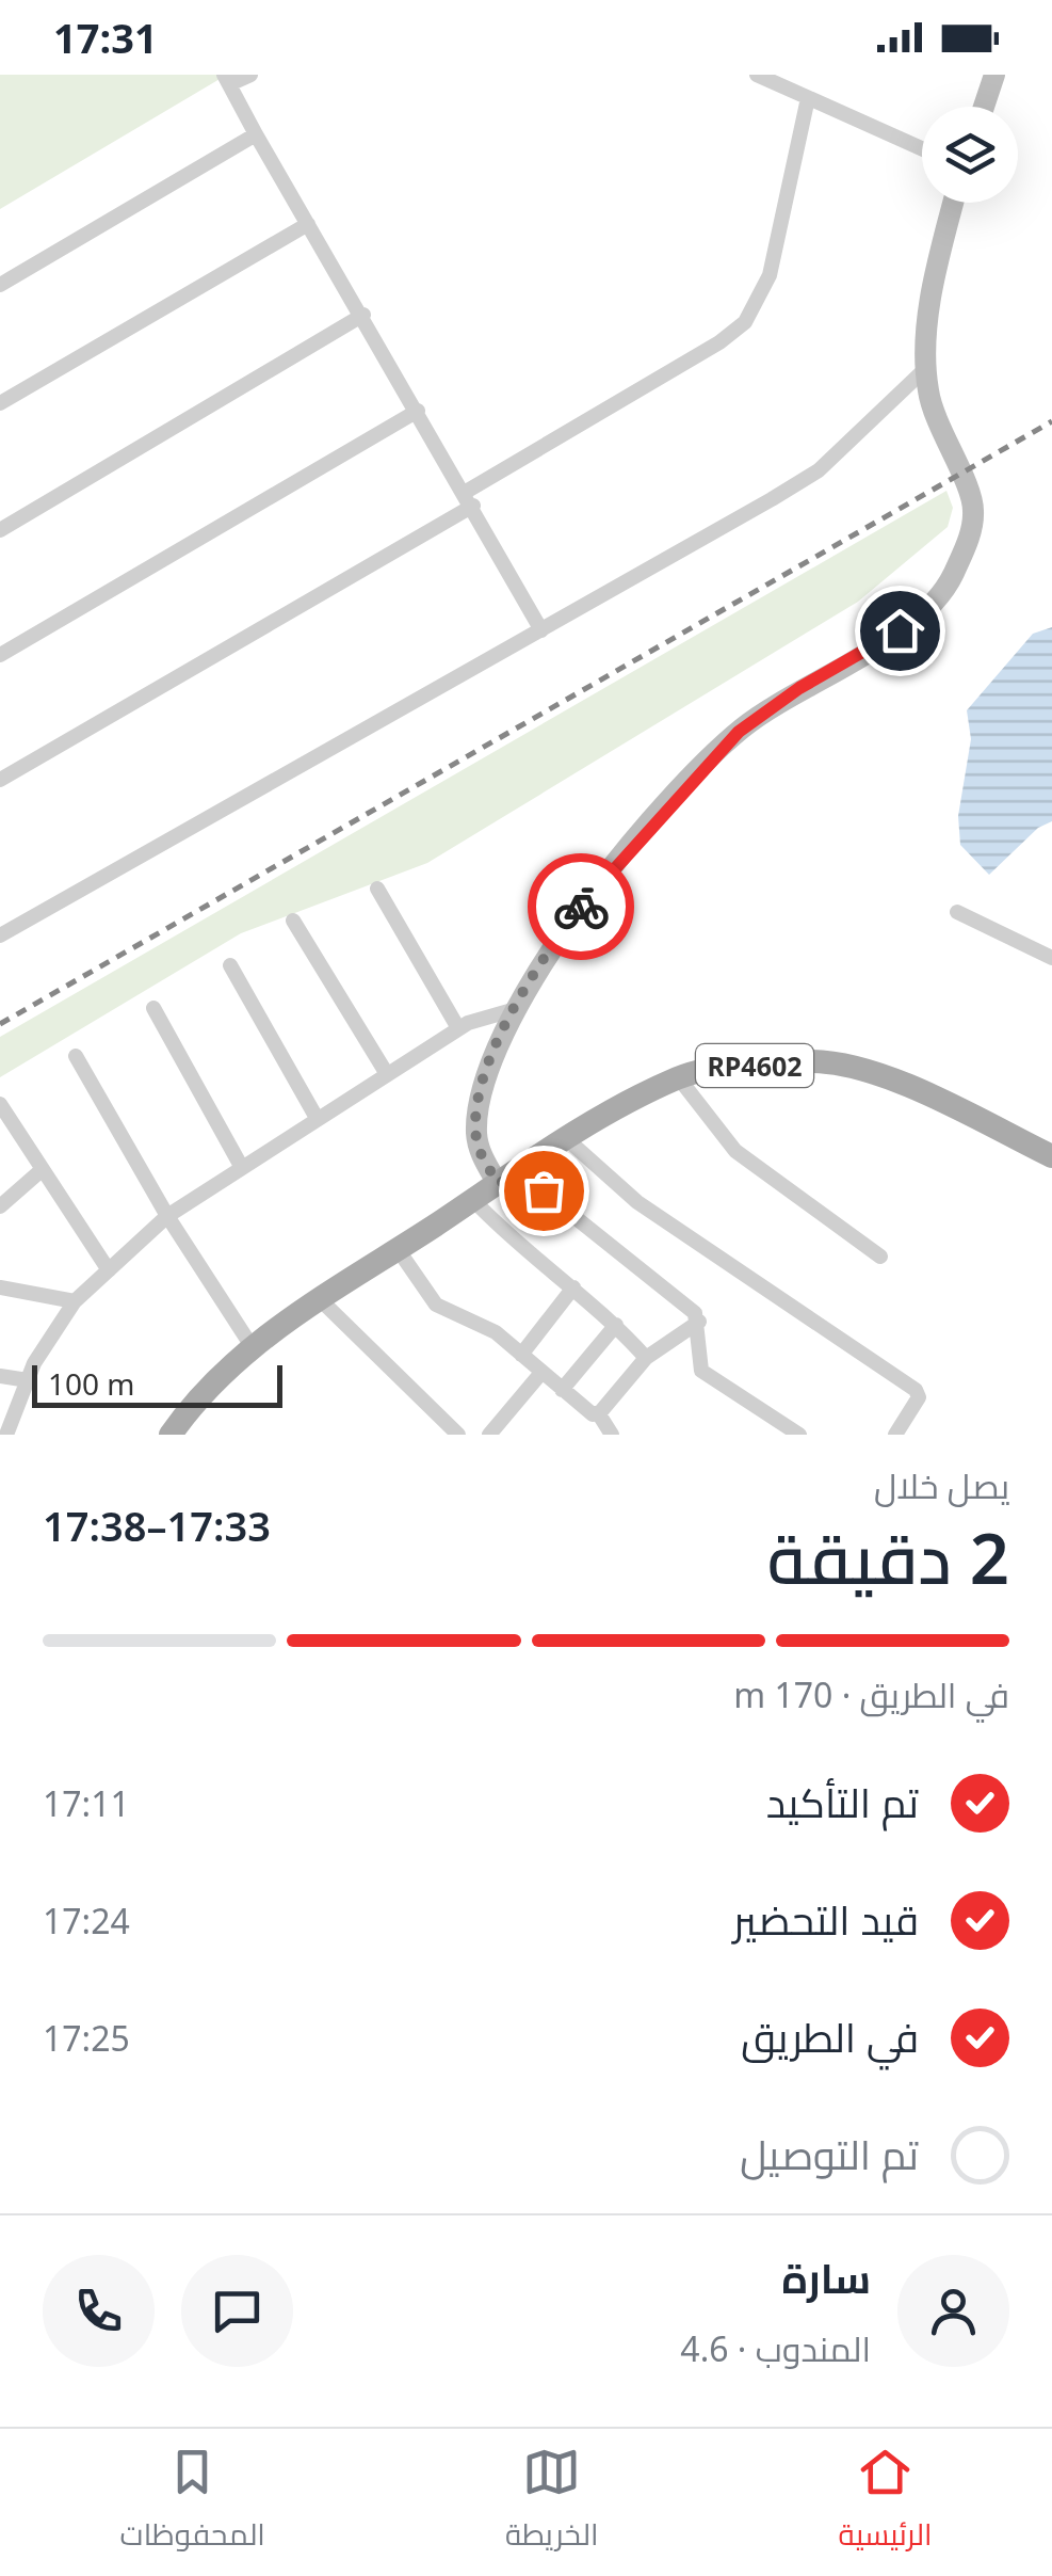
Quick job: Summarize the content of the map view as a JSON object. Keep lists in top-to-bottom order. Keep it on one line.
{"streets":{"main road":["RP4602"]},"scale_bar":"100 m","page":{"status":"17:31","scale":"100 m","heading":["2 دقيقة","يصل خلال","17:33–17:38"],"panel":["سارة","المندوب · 4.6"],"bar":"في الطريق · 170 m","list":[["تم التأكيد","17:11"],["قيد التحضير","17:24"],["في الطريق","17:25"],"تم التوصيل"],"tabs":["الرئيسية","الخريطة","المحفوظات"]}}
